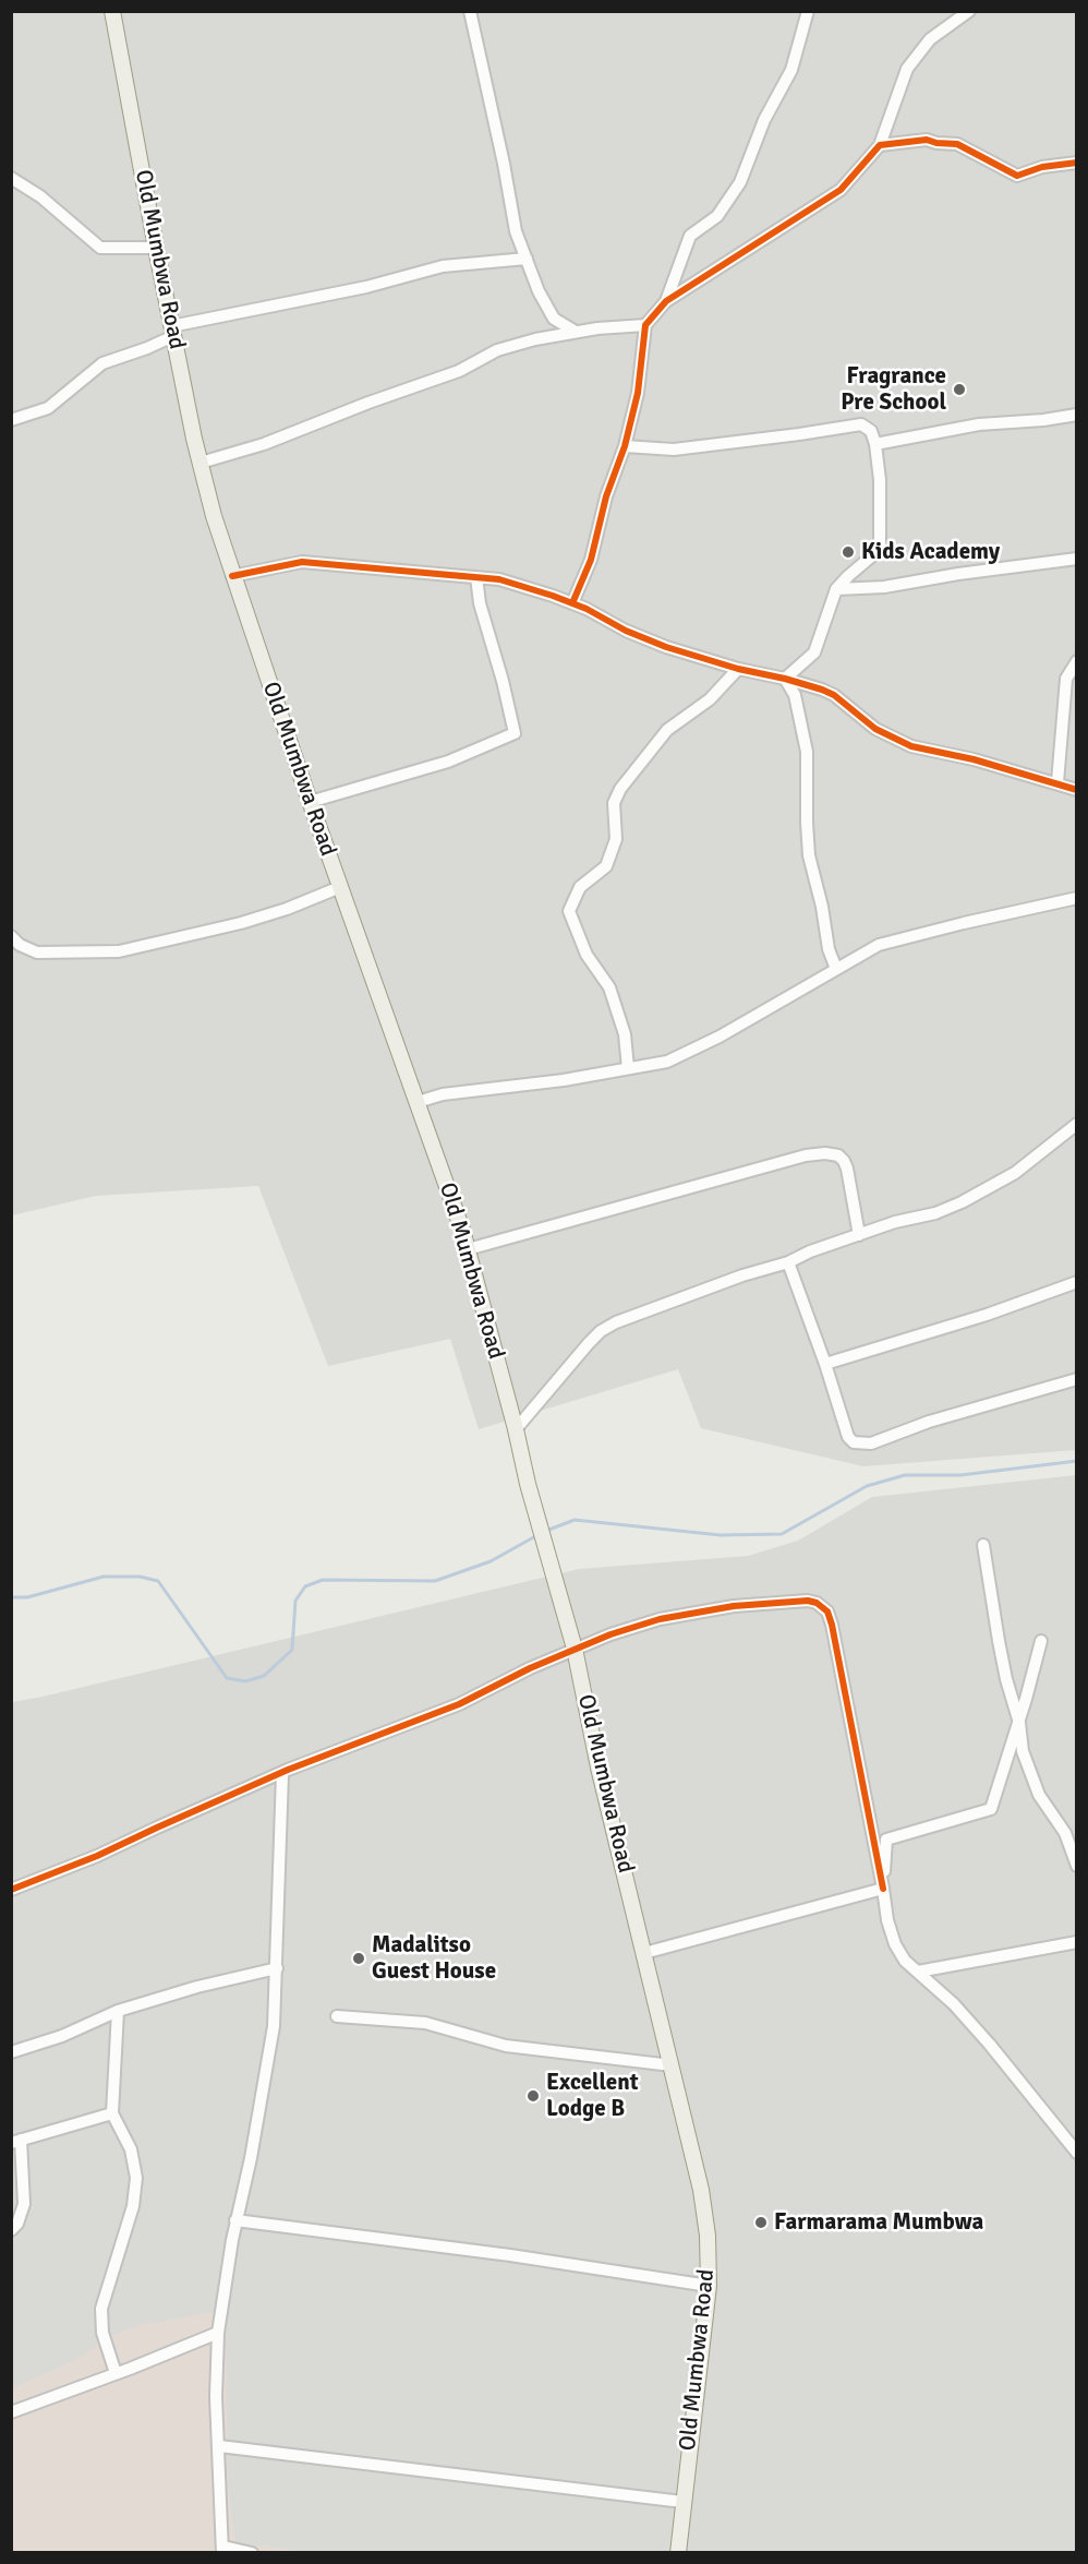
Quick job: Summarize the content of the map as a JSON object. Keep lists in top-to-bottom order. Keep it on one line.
{"streets":{"main road":["Old Mumbwa Road"]},"places":["Fragrance Pre School","Kids Academy","Madalitso Guest House","Excellent Lodge B","Farmarama Mumbwa"]}
